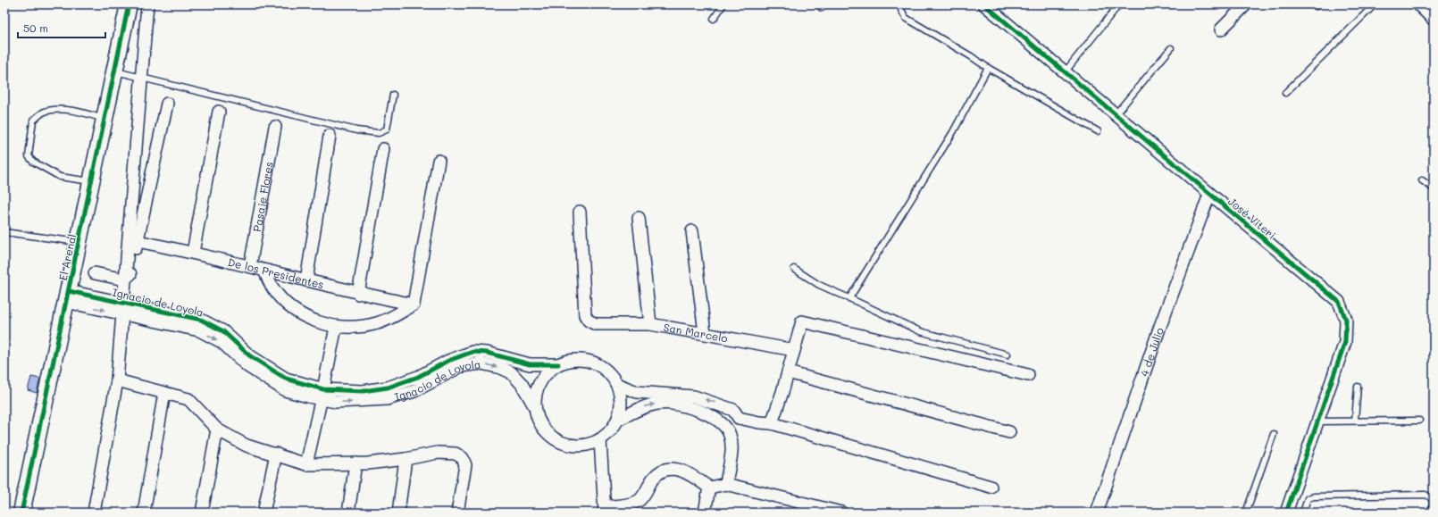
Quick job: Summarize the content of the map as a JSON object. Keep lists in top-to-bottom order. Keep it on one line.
{"streets":{"street":["Pasaje Flores","José Viteri","El Arenal","De los Presidentes","Ignacio de Loyola","San Marcelo","4 de Julio"]},"crossings":[["Pasaje Flores","De los Presidentes"],["José Viteri","4 de Julio"],["El Arenal","Ignacio de Loyola"]],"scale_bar":"50 m"}
